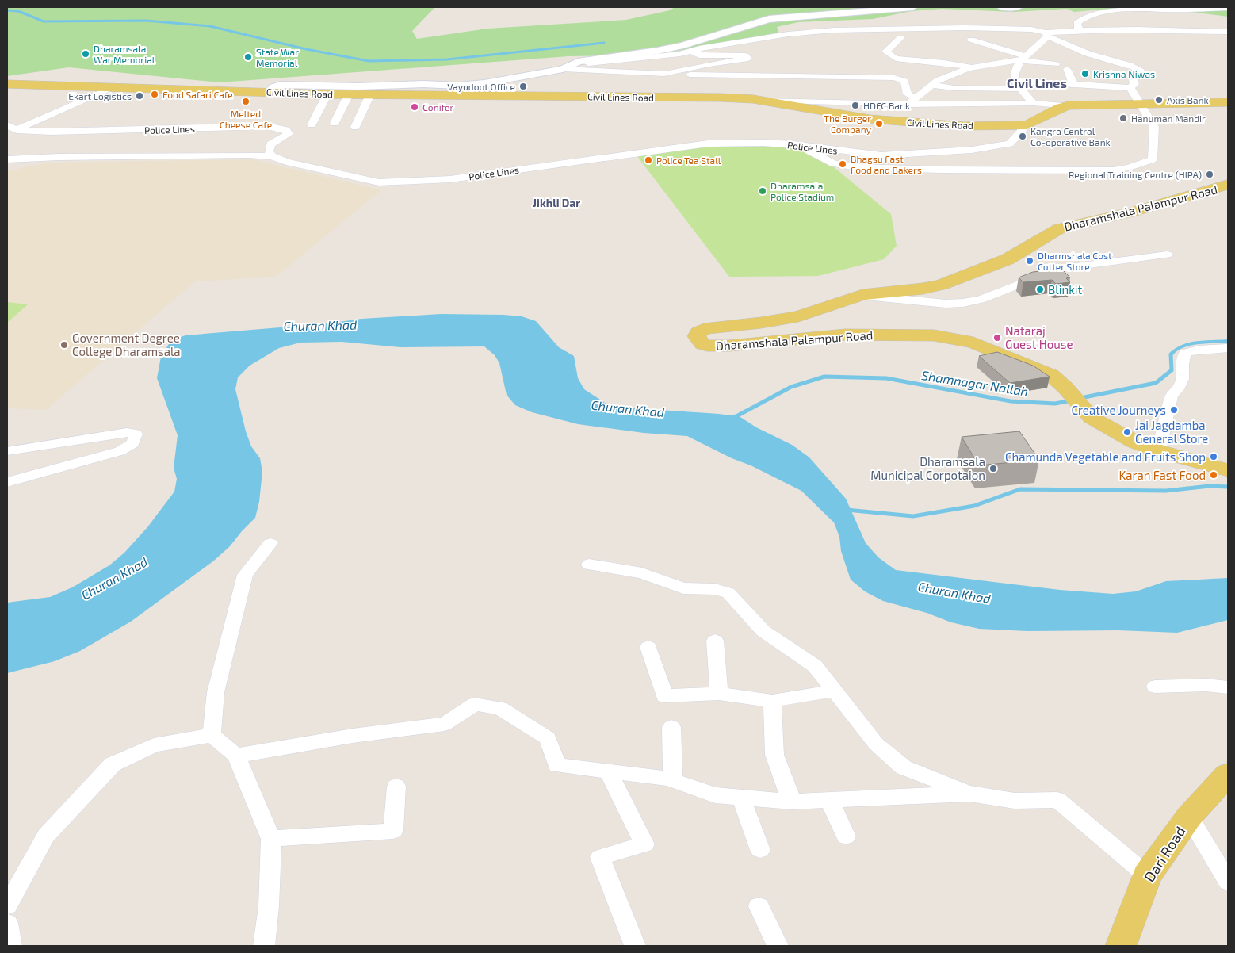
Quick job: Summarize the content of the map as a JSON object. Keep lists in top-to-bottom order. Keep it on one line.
{"streets":{"main road":["Civil Lines Road","Dharamshala Palampur Road","Dari Road"],"street":["Police Lines"]},"crossings":[["Civil Lines Road","Police Lines"]],"districts":["Civil Lines","Jikhli Dar"],"water":["Churan Khad","Shamnagar Nallah"],"places":["Dharamsala War Memorial","State War Memorial","Krishna Niwas","Vayudoot Office","Food Safari Cafe","Ekart Logistics","Axis Bank","Melted Cheese Cafe","HDFC Bank","Conifer","Hanuman Mandir","The Burger Company","Kangra Central Co-operative Bank","Police Tea Stall","Bhagsu Fast Food and Bakers","Regional Training Centre (HIPA)","Dharamsala Police Stadium","Dharmshala Cost Cutter Store","Blinkit","Nataraj Guest House","Government Degree College Dharamsala","Creative Journeys","Jai Jagdamba General Store","Chamunda Vegetable and Fruits Shop","Dharamsala Municipal Corpotaion","Karan Fast Food"]}
